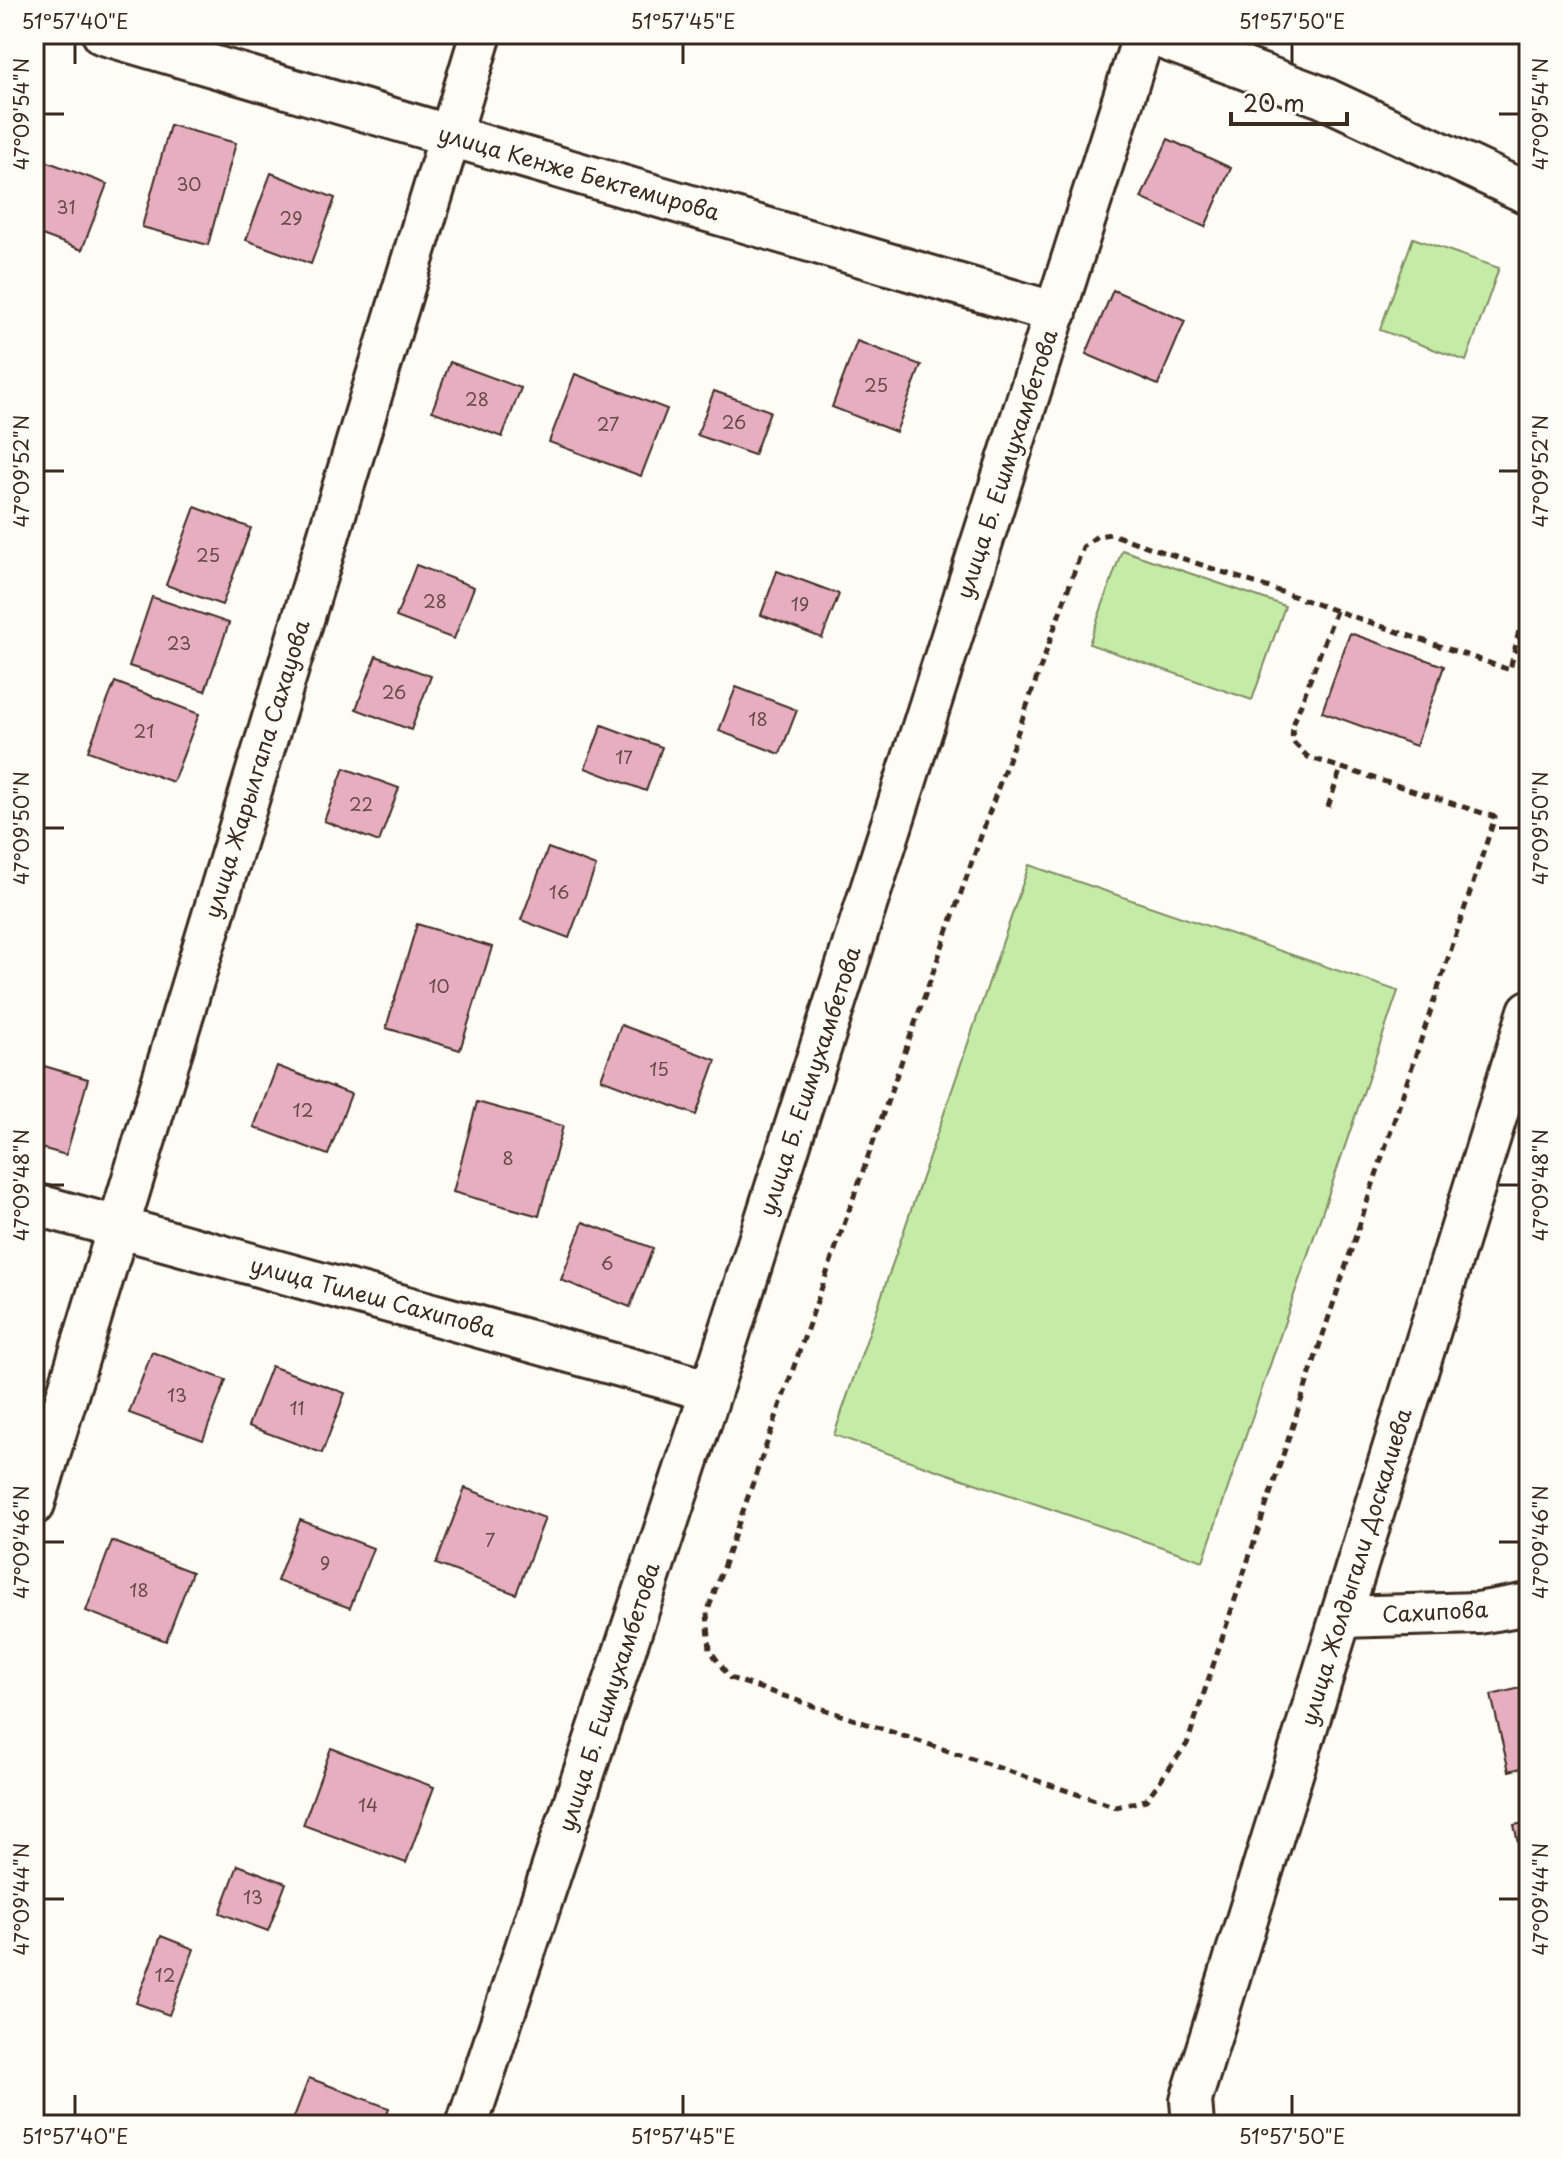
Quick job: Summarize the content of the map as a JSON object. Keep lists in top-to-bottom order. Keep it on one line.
{"streets":{"street":["улица Кенже Бектемирова","улица Б. Ешмухамбетова","улица Жарылгапа Сахауова","улица Тилеш Сахипова","улица Жолдыгали Доскалиева","Сахипова"]},"crossings":[["улица Кенже Бектемирова","улица Б. Ешмухамбетова"],["улица Кенже Бектемирова","улица Жарылгапа Сахауова"],["улица Б. Ешмухамбетова","улица Тилеш Сахипова"],["улица Жарылгапа Сахауова","улица Тилеш Сахипова"],["улица Жолдыгали Доскалиева","Сахипова"]],"house_numbers":["30","31","29","25","28","26","27","25","28","19","23","26","18","21","17","22","16","10","15","12","8","6","13","11","7","9","18","14","13","12"],"scale_bar":"20 m","coordinates":["51°57'40\"E","51°57'45\"E","51°57'50\"E","47°09'54\"N","47°09'52\"N","47°09'50\"N","47°09'48\"N","47°09'46\"N","47°09'44\"N"]}
